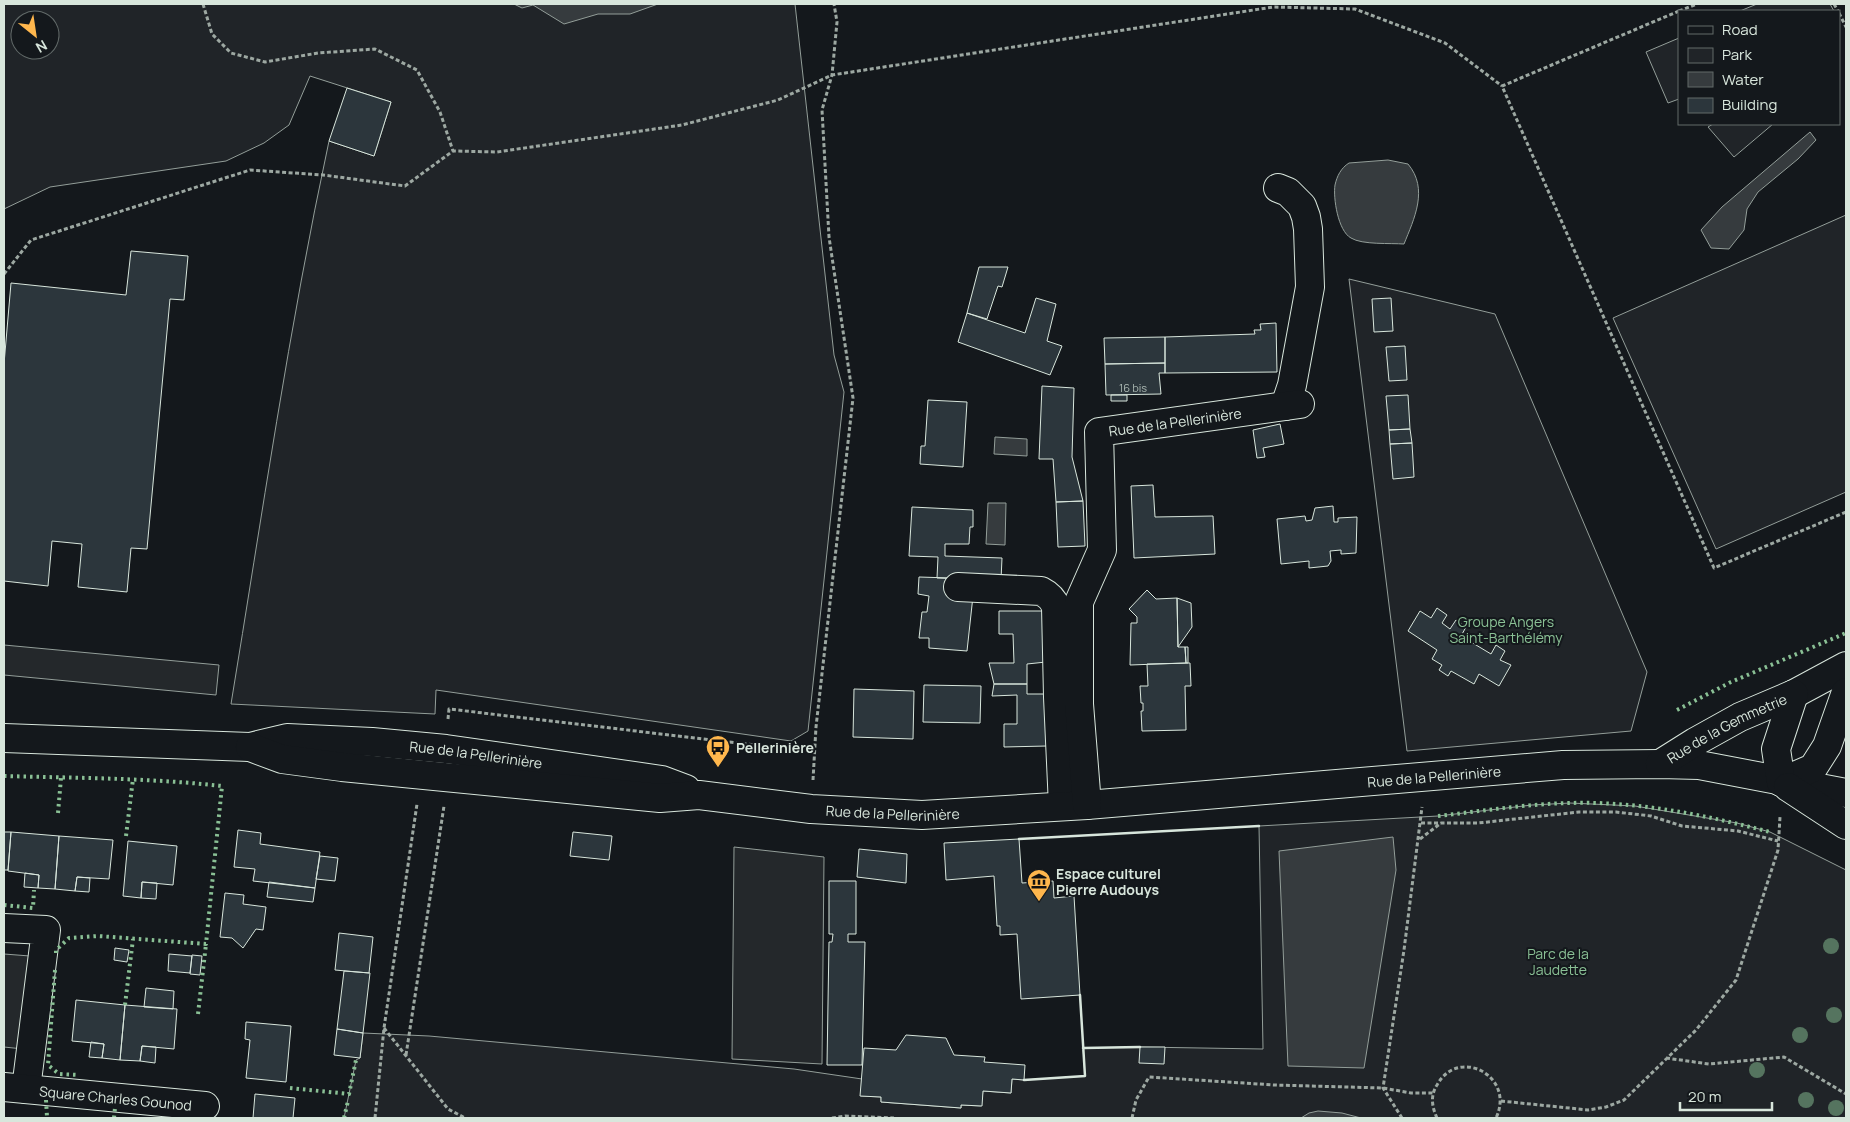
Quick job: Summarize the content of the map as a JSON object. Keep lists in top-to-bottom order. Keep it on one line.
{"streets":{"street":["Rue de la Pellerinière","Rue de la Gemmetrie","Square Charles Gounod"]},"crossings":[["Rue de la Pellerinière","Rue de la Gemmetrie"]],"parks":["Groupe Angers Saint-Barthélémy","Parc de la Jaudette"],"places":{"bus stop":["Pellerinière"],"museum":["Espace culturel Pierre Audouys"]},"house_numbers":["16 bis"],"legend":["Road","Park","Water","Building"],"scale_bar":"20 m","north":"bottom right"}
